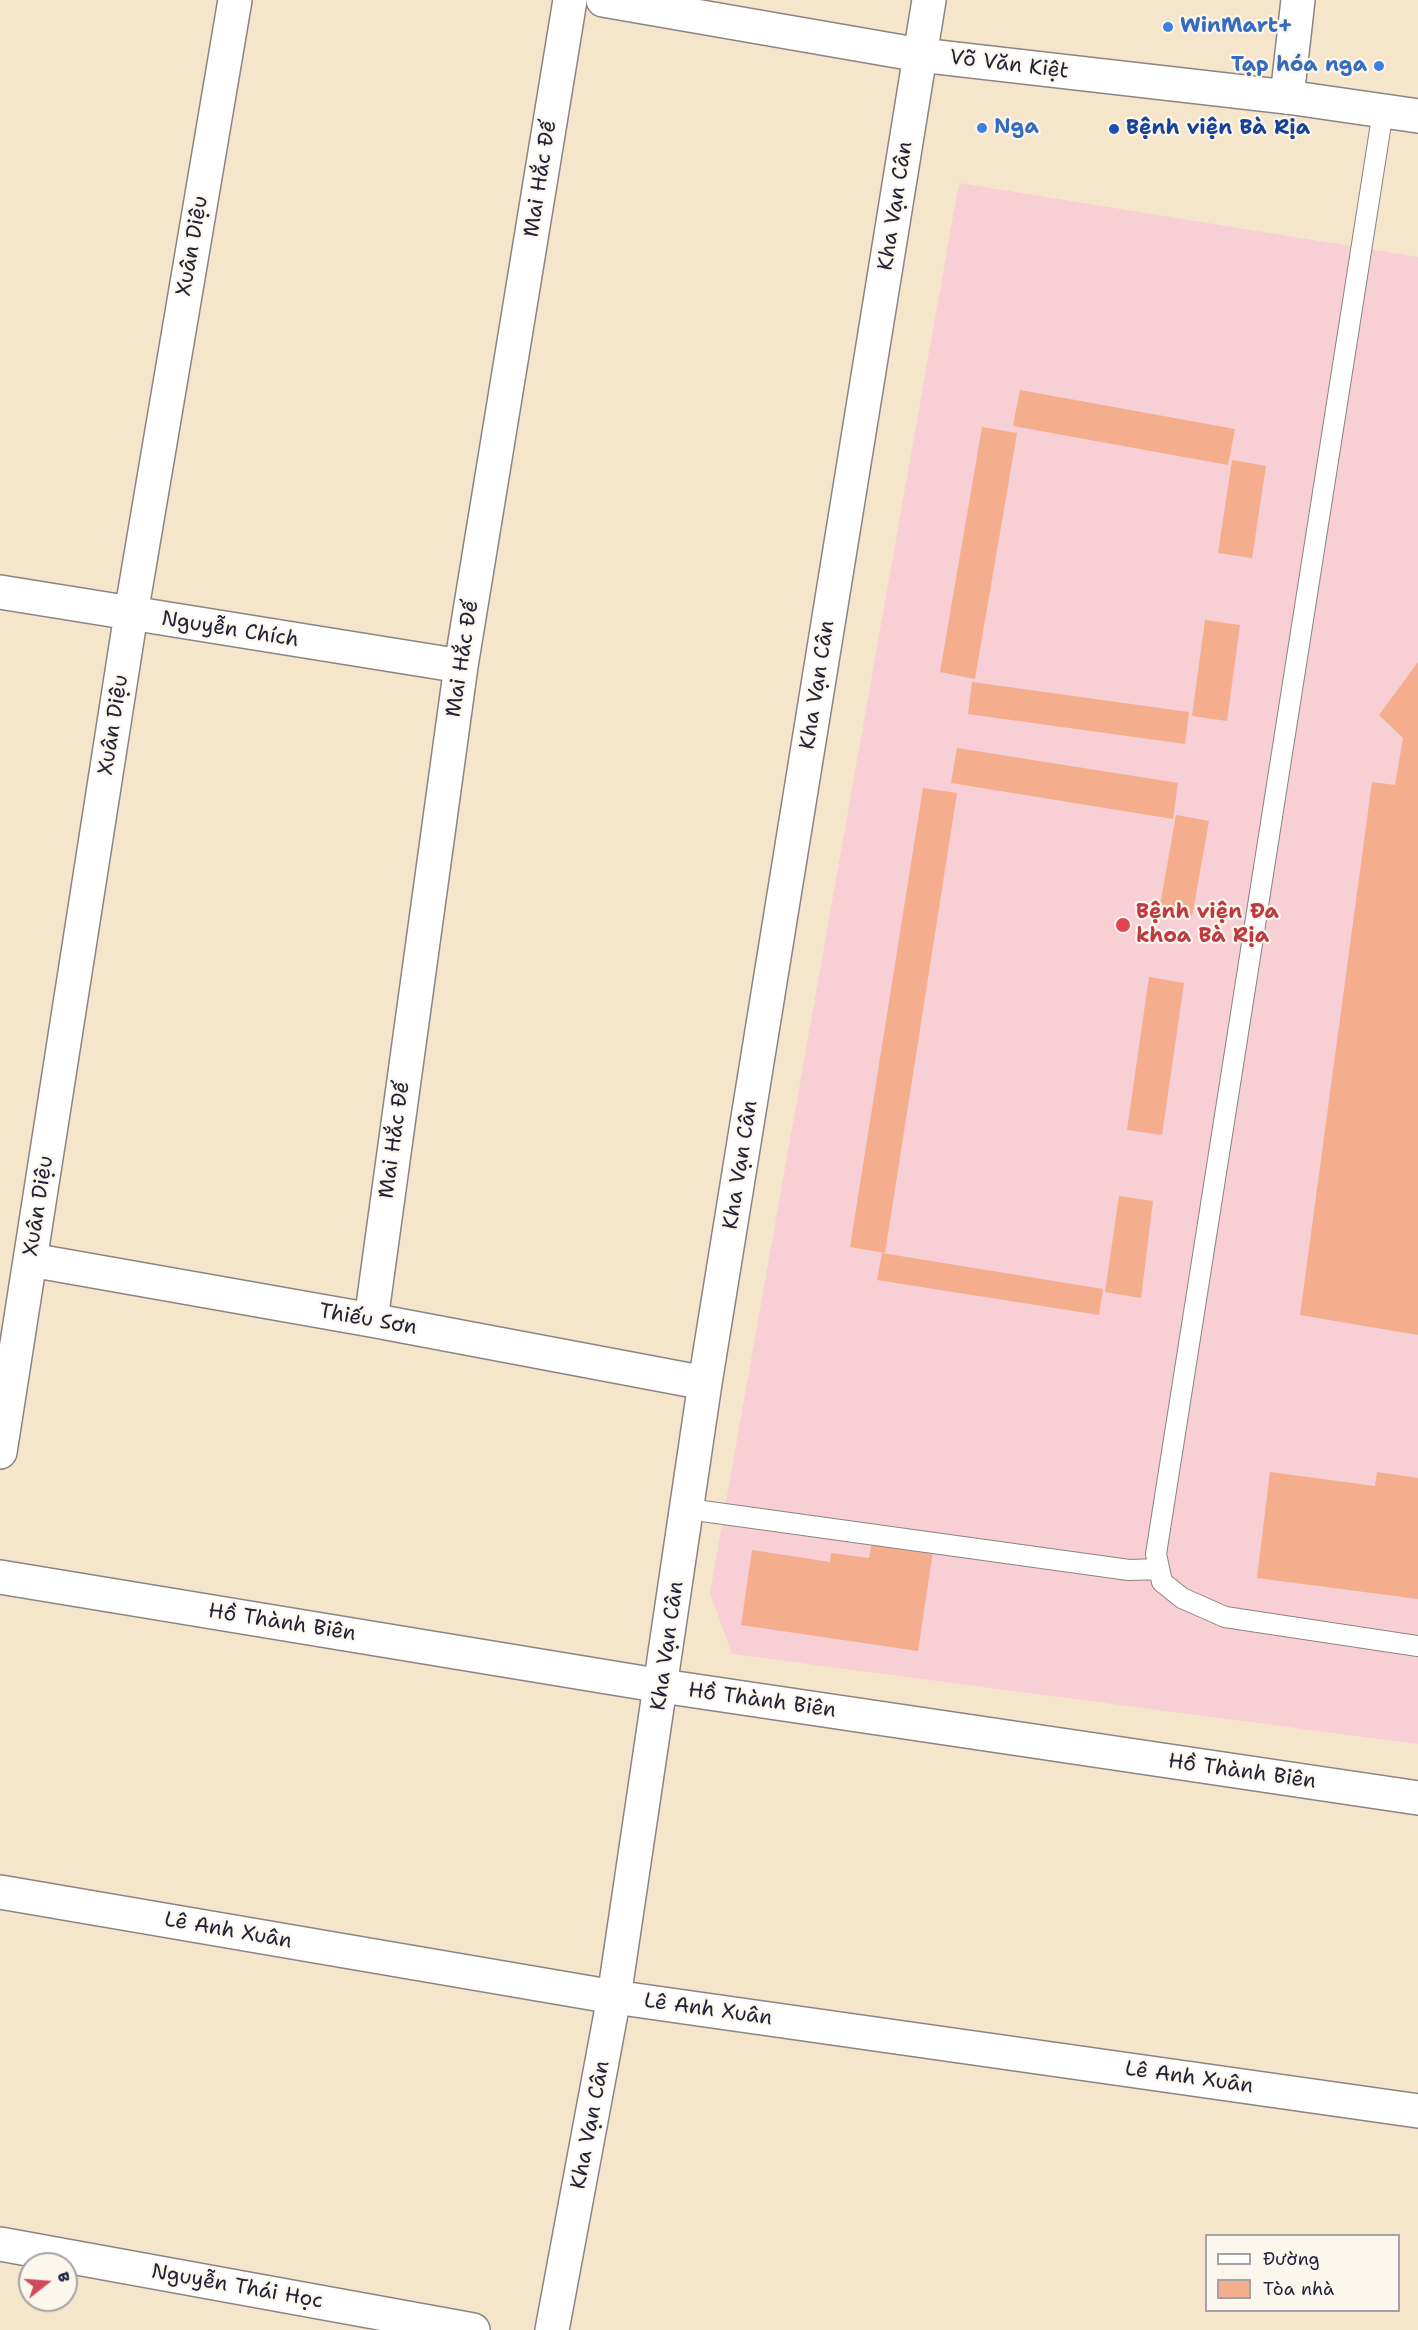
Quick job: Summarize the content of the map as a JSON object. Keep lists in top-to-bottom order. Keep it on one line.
{"streets":{"street":["Võ Văn Kiệt","Mai Hắc Đế","Kha Vạn Cân","Xuân Diệu","Nguyễn Chích","Thiếu Sơn","Hồ Thành Biên","Lê Anh Xuân","Nguyễn Thái Học"]},"crossings":[["Võ Văn Kiệt","Kha Vạn Cân"],["Mai Hắc Đế","Nguyễn Chích"],["Mai Hắc Đế","Thiếu Sơn"],["Kha Vạn Cân","Thiếu Sơn"],["Kha Vạn Cân","Hồ Thành Biên"],["Kha Vạn Cân","Lê Anh Xuân"],["Xuân Diệu","Nguyễn Chích"],["Xuân Diệu","Thiếu Sơn"]],"places":["WinMart+","Tạp hóa nga","Nga","Bệnh viện Bà Rịa","Bệnh viện Đa khoa Bà Rịa"],"legend":["Đường","Tòa nhà"],"north":"right"}
